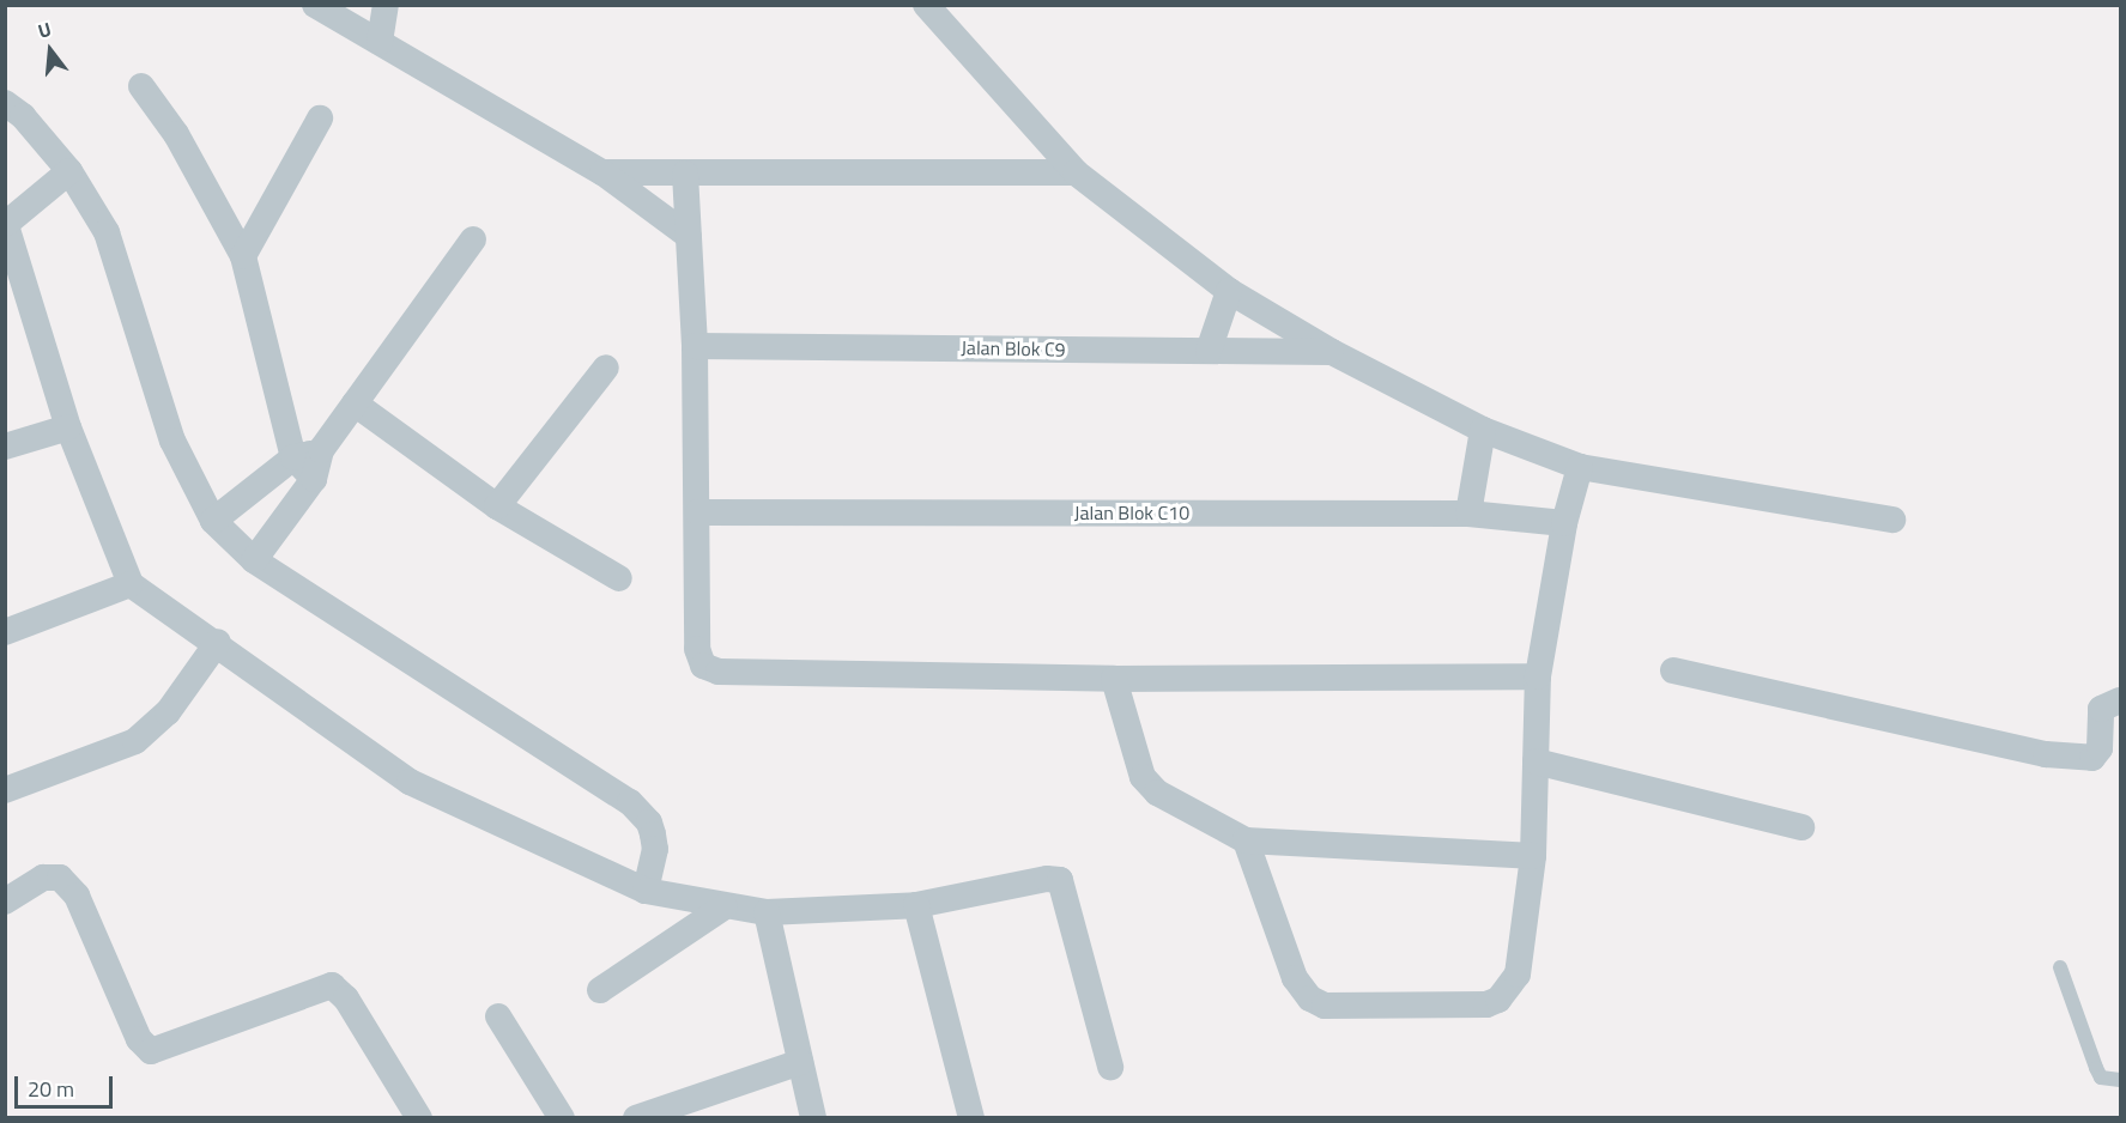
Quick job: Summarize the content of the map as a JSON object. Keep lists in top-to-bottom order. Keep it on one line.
{"streets":{"street":["Jalan Blok C9","Jalan Blok C10"]},"scale_bar":"20 m","north":"top"}
